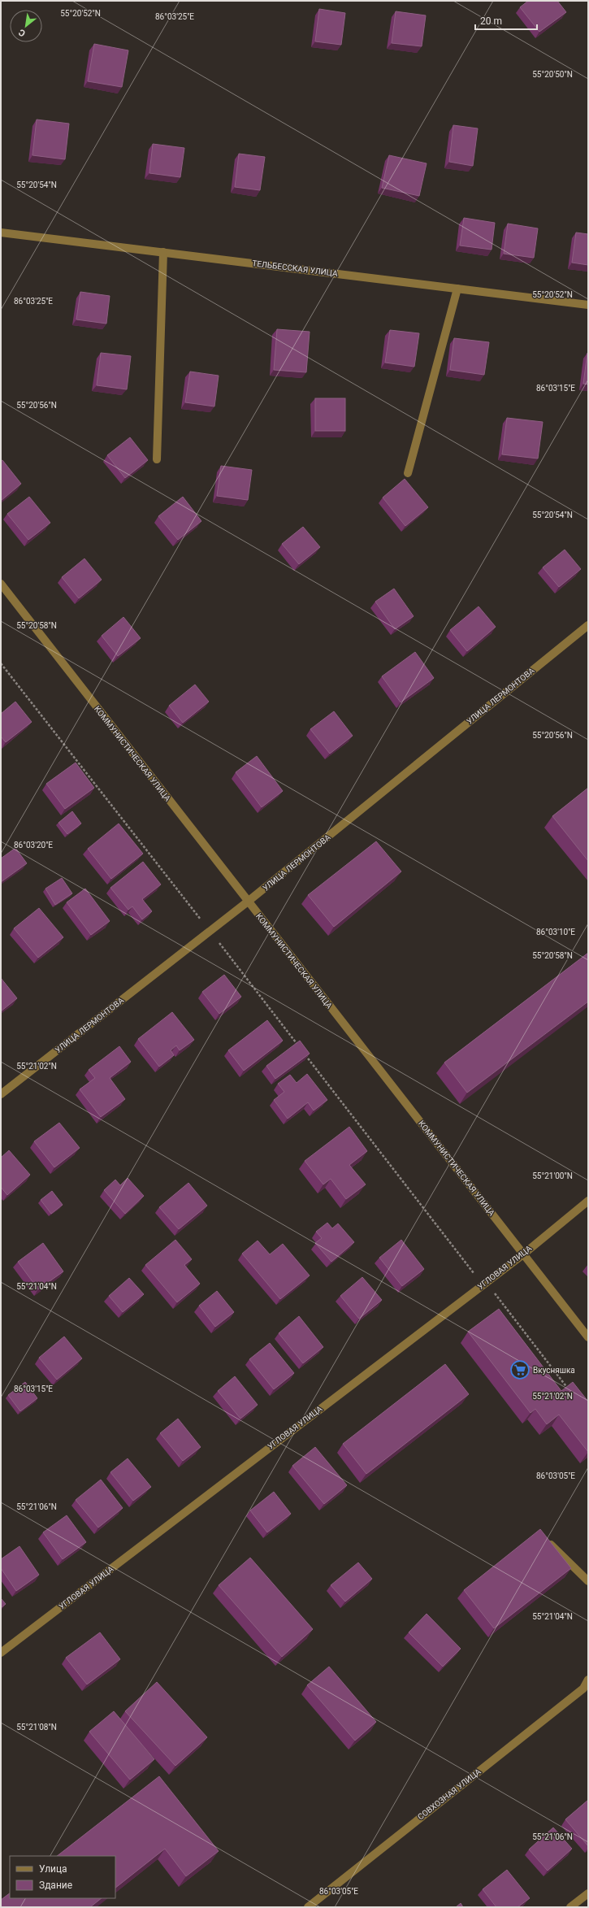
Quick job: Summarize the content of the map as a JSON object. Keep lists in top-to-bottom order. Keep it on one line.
{"streets":{"street":["ТЕЛЬБЕССКАЯ УЛИЦА","УЛИЦА ЛЕРМОНТОВА","КОММУНИСТИЧЕСКАЯ УЛИЦА","УГЛОВАЯ УЛИЦА","СОВХОЗНАЯ УЛИЦА"]},"crossings":[["УЛИЦА ЛЕРМОНТОВА","КОММУНИСТИЧЕСКАЯ УЛИЦА"],["КОММУНИСТИЧЕСКАЯ УЛИЦА","УГЛОВАЯ УЛИЦА"]],"places":{"supermarket":["Вкусняшка"]},"legend":["Улица","Здание"],"scale_bar":"20 m","north":"bottom left","coordinates":["55°20'52\"N","86°03'25\"E","55°20'50\"N","55°20'54\"N","86°03'15\"E","55°20'56\"N","55°20'58\"N","86°03'20\"E","86°03'10\"E","55°21'02\"N","55°21'00\"N","55°21'04\"N","86°03'05\"E","55°21'06\"N","55°21'08\"N"]}
